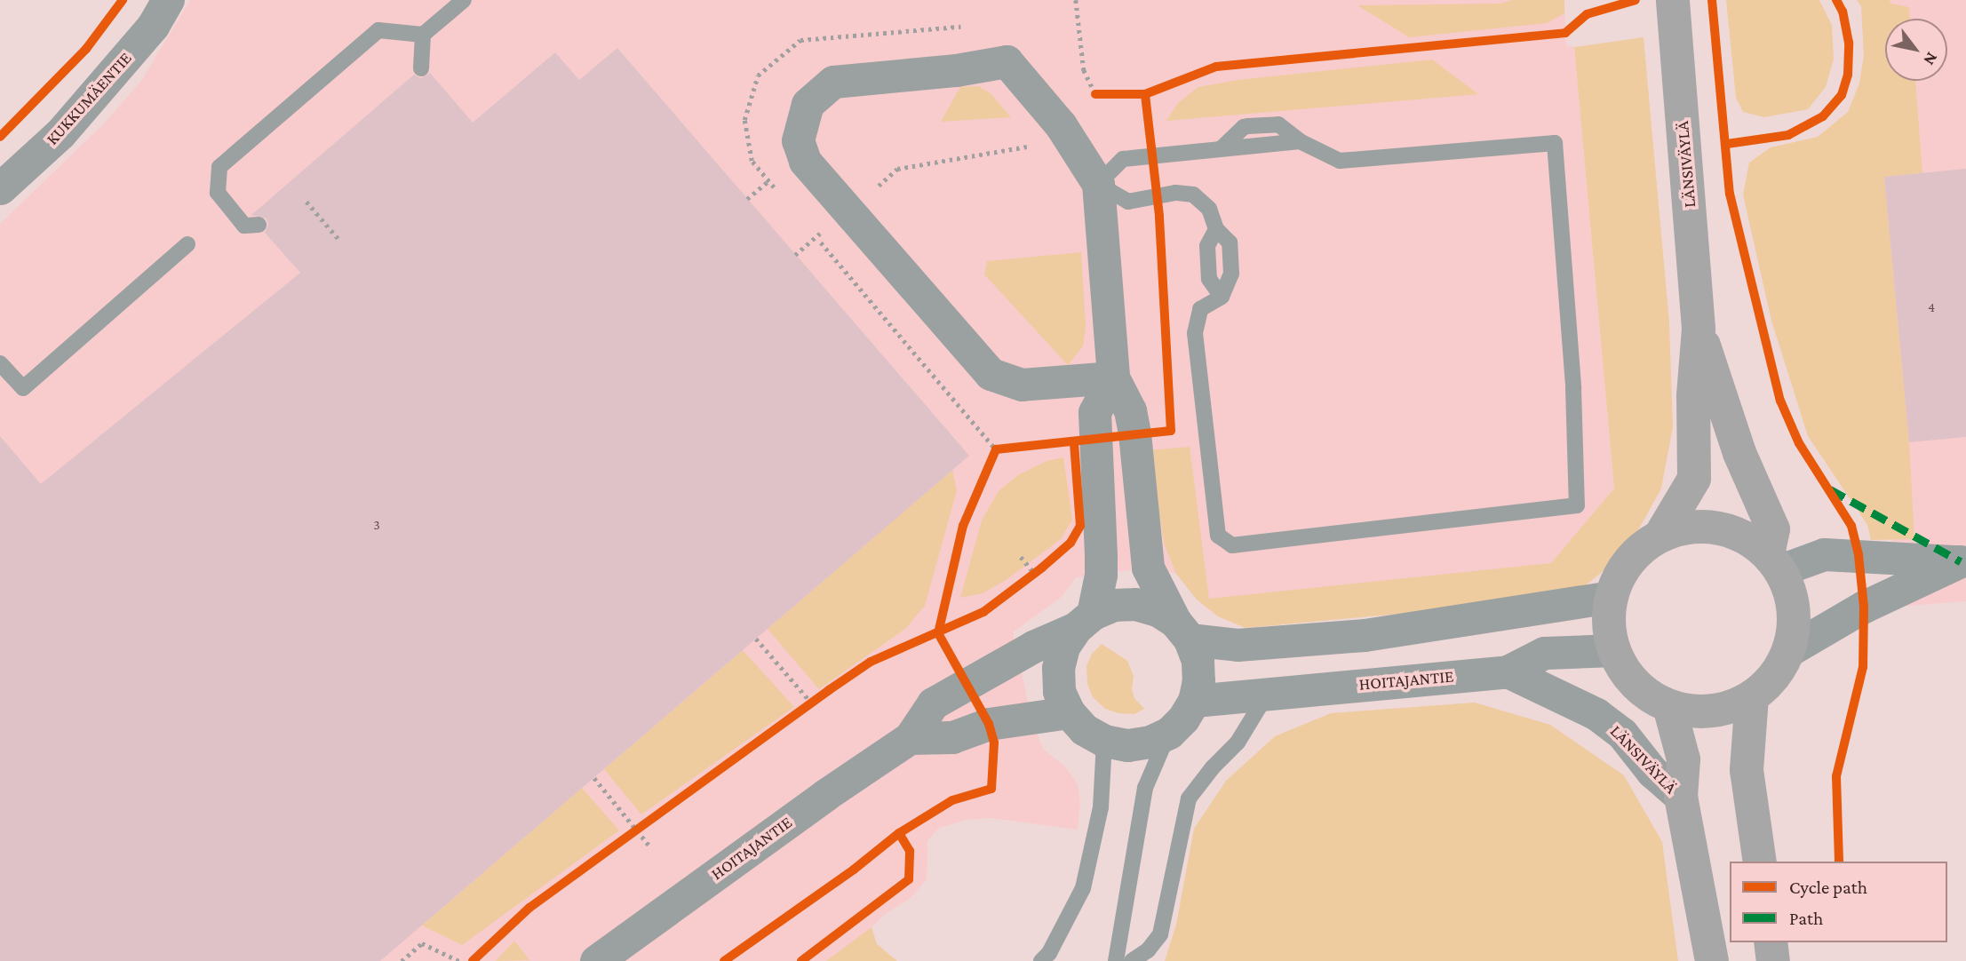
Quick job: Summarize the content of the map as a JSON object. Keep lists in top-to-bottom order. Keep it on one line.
{"streets":{"main road":["LÄNSIVÄYLÄ"],"street":["KUKKUMÄENTIE","HOITAJANTIE"]},"crossings":[["LÄNSIVÄYLÄ","HOITAJANTIE"]],"house_numbers":["4","3"],"legend":["Cycle path","Path"],"north":"bottom right"}
